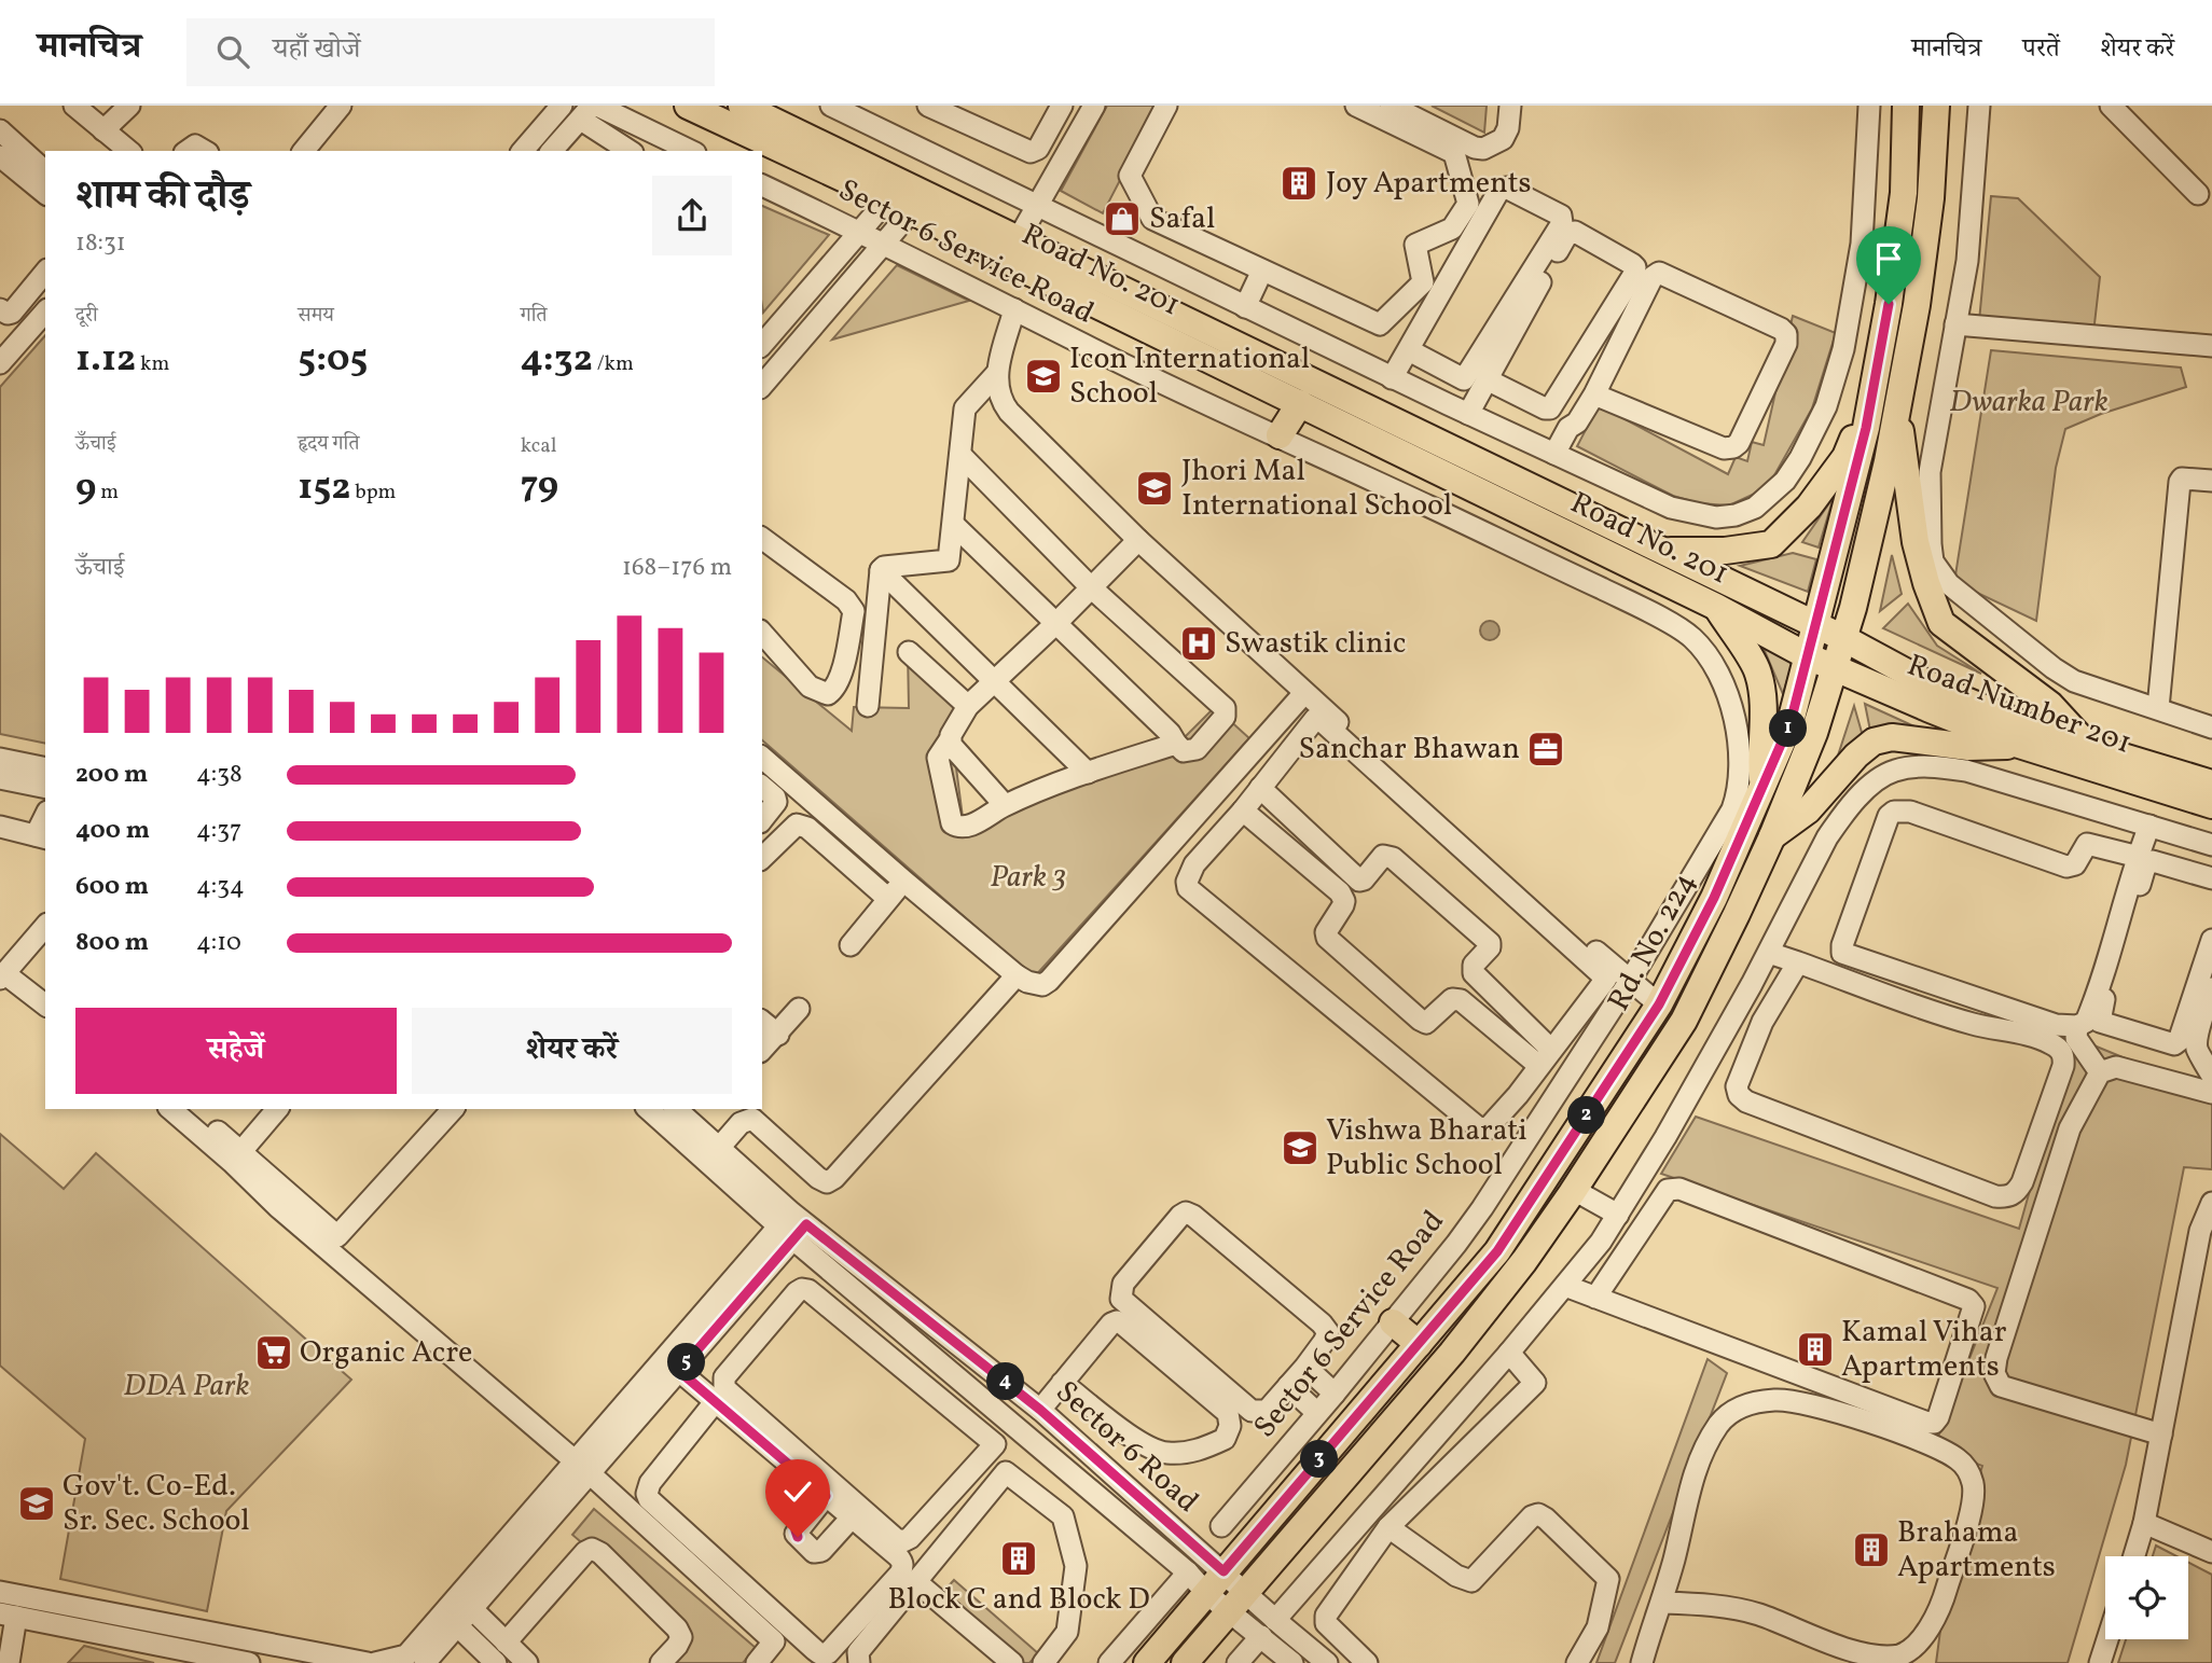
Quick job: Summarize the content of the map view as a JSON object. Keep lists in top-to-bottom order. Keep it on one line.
{"streets":{"main road":["Road No. 201","Road Number 201","Rd. No. 224"],"street":["Sector 6 Service Road","Sector 6 Road"]},"crossings":[["Road No. 201","Road Number 201"],["Road No. 201","Rd. No. 224"],["Road Number 201","Rd. No. 224"],["Rd. No. 224","Sector 6 Road"]],"parks":["Dwarka Park","Park 3","DDA Park"],"places":{"building":["Joy Apartments","Kamal Vihar Apartments","Brahama Apartments","Block C and Block D"],"shop":["Safal"],"school or university":["Icon International School","Jhori Mal International School","Vishwa Bharati Public School","Gov't. Co-Ed. Sr. Sec. School"],"hospital":["Swastik clinic"],"office":["Sanchar Bhawan"],"supermarket":["Organic Acre"]},"page":{"header":"मानचित्र","search":"यहाँ खोजें","nav":["मानचित्र","परतें","शेयर करें"],"heading":["शाम की दौड़","18:31"],"stats":[["दूरी","1.12 km"],["समय","5:05"],["गति","4:32 /km"],["ऊँचाई","9 m"],["हृदय गति","152 bpm"],["kcal","79"]],"chart":["ऊँचाई","168–176 m"],"pins":["1","2","5","4","3"],"list":[{"name":"200 m","note":"4:38"},{"name":"400 m","note":"4:37"},{"name":"600 m","note":"4:34"},{"name":"800 m","note":"4:10"}],"buttons":["सहेजें","शेयर करें"]}}
